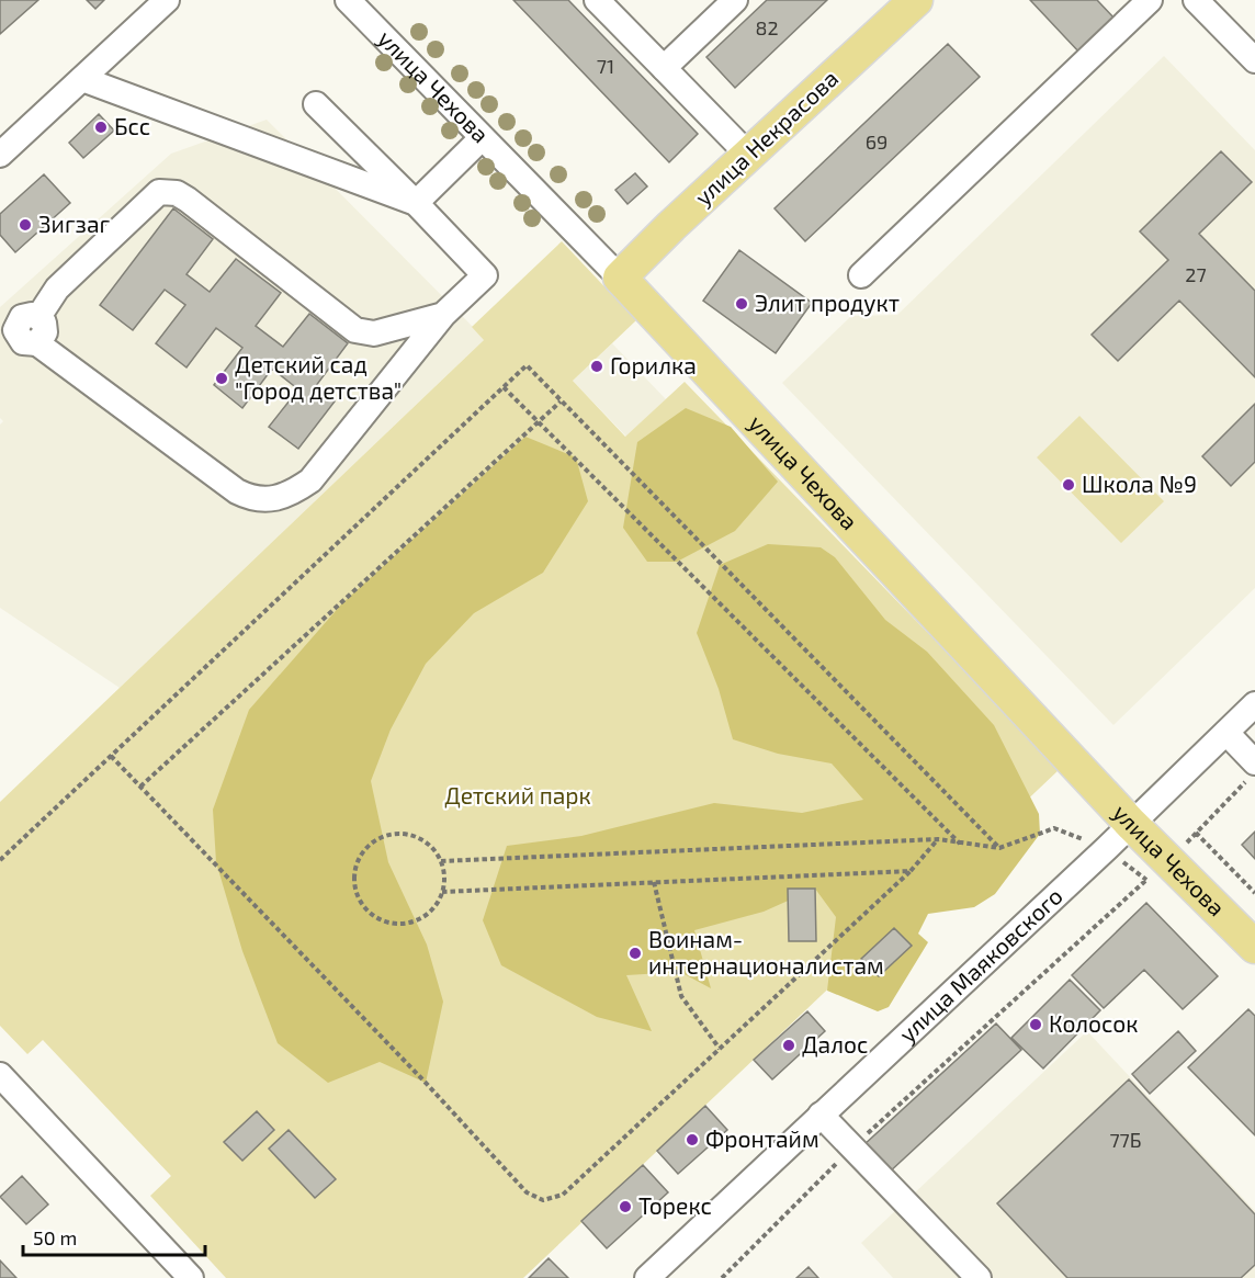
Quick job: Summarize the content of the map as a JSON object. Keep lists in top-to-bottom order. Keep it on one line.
{"streets":{"main road":["улица Чехова","улица Некрасова"],"street":["улица Маяковского"]},"crossings":[["улица Чехова","улица Некрасова"],["улица Чехова","улица Маяковского"]],"parks":["Детский парк"],"places":["Бсс","Зигзаг","Элит продукт","Горилка","Детский сад \"Город детства\"","Школа №9","Воинам- интернационалистам","Колосок","Далос","Фронтайм","Торекс"],"house_numbers":["82","71","69","27","77Б"],"scale_bar":"50 m"}
